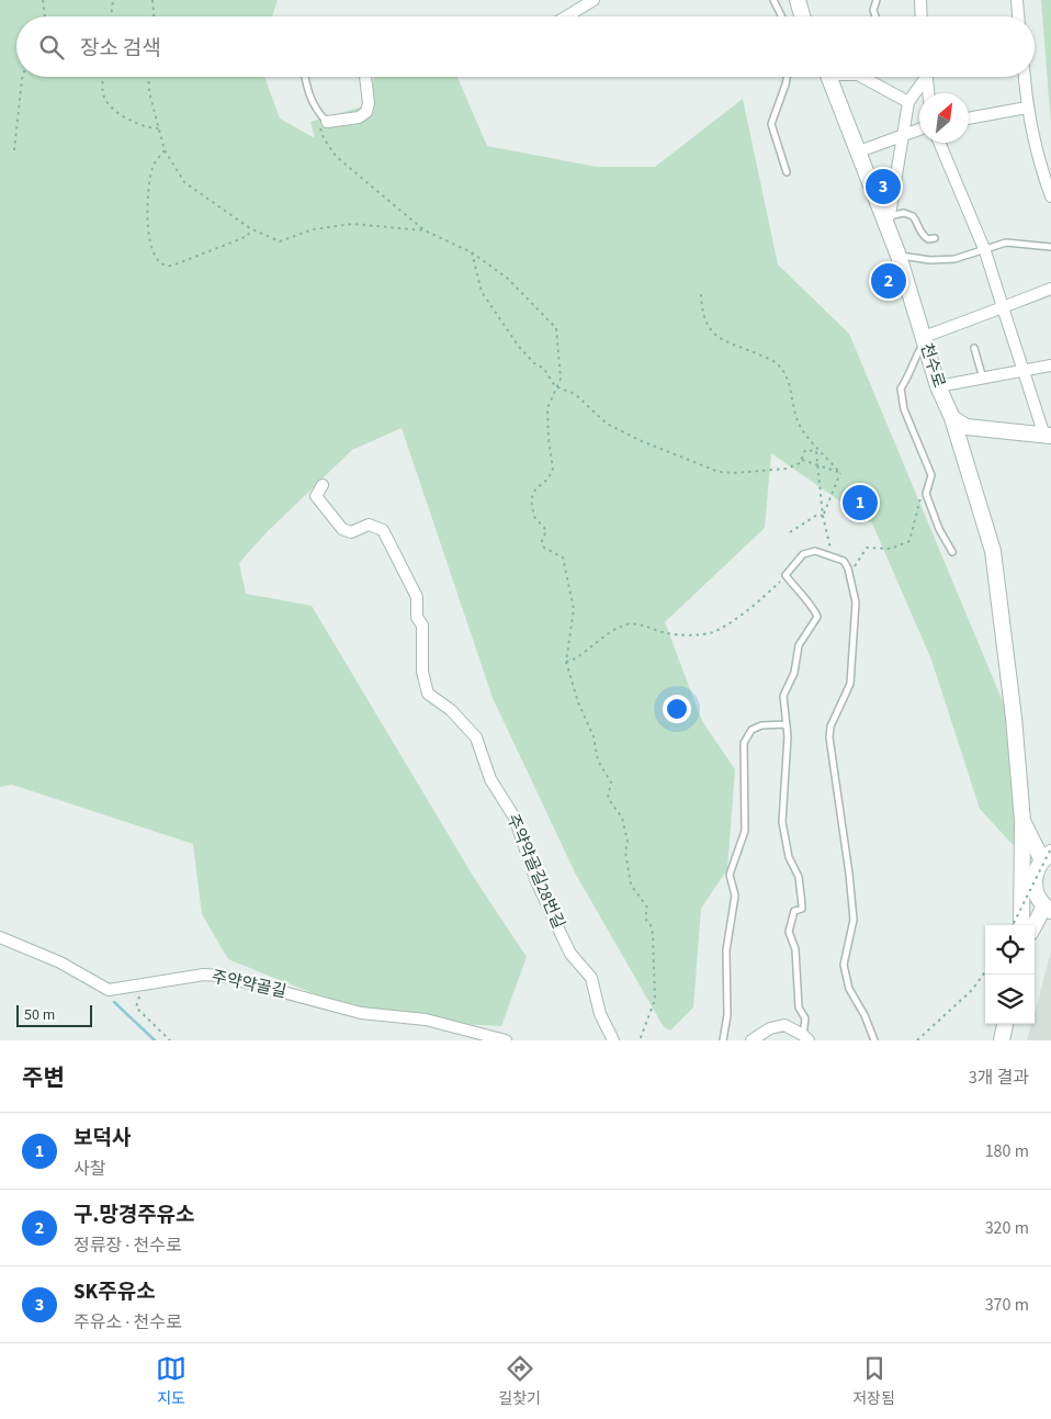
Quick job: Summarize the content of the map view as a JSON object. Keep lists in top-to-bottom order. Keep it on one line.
{"streets":{"street":["천수로","주약약골길28번길","주약약골길"]},"scale_bar":"50 m","north":"top right","page":{"search":"장소 검색","pins":["3","2","1"],"scale":"50 m","heading":["주변","3개 결과"],"list":[{"mark":"1","name":"보덕사","note":"사찰","value":"180 m"},{"mark":"2","name":"구.망경주유소","note":"정류장 · 천수로","value":"320 m"},{"mark":"3","name":"SK주유소","note":"주유소 · 천수로","value":"370 m"}],"nav":["지도","길찾기","저장됨"]}}
